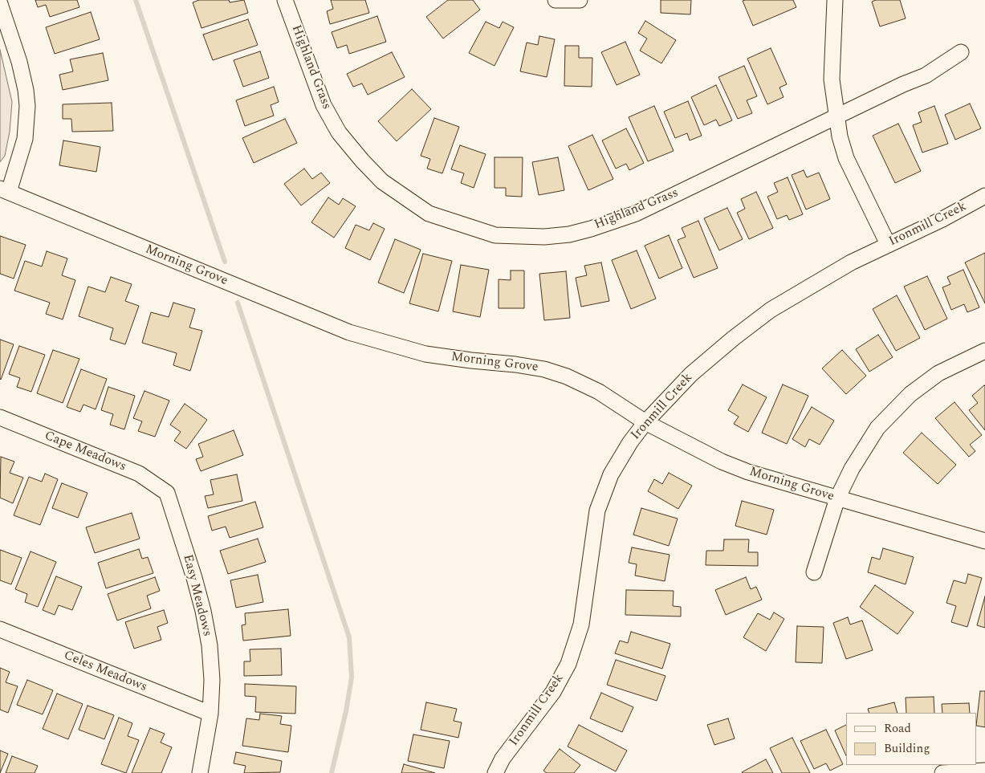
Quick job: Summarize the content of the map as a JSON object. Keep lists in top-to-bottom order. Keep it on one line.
{"streets":{"street":["Highland Grass","Ironmill Creek","Morning Grove","Cape Meadows","Easy Meadows","Celes Meadows"]},"crossings":[["Ironmill Creek","Morning Grove"],["Cape Meadows","Easy Meadows"],["Easy Meadows","Celes Meadows"]],"legend":["Road","Building"]}
